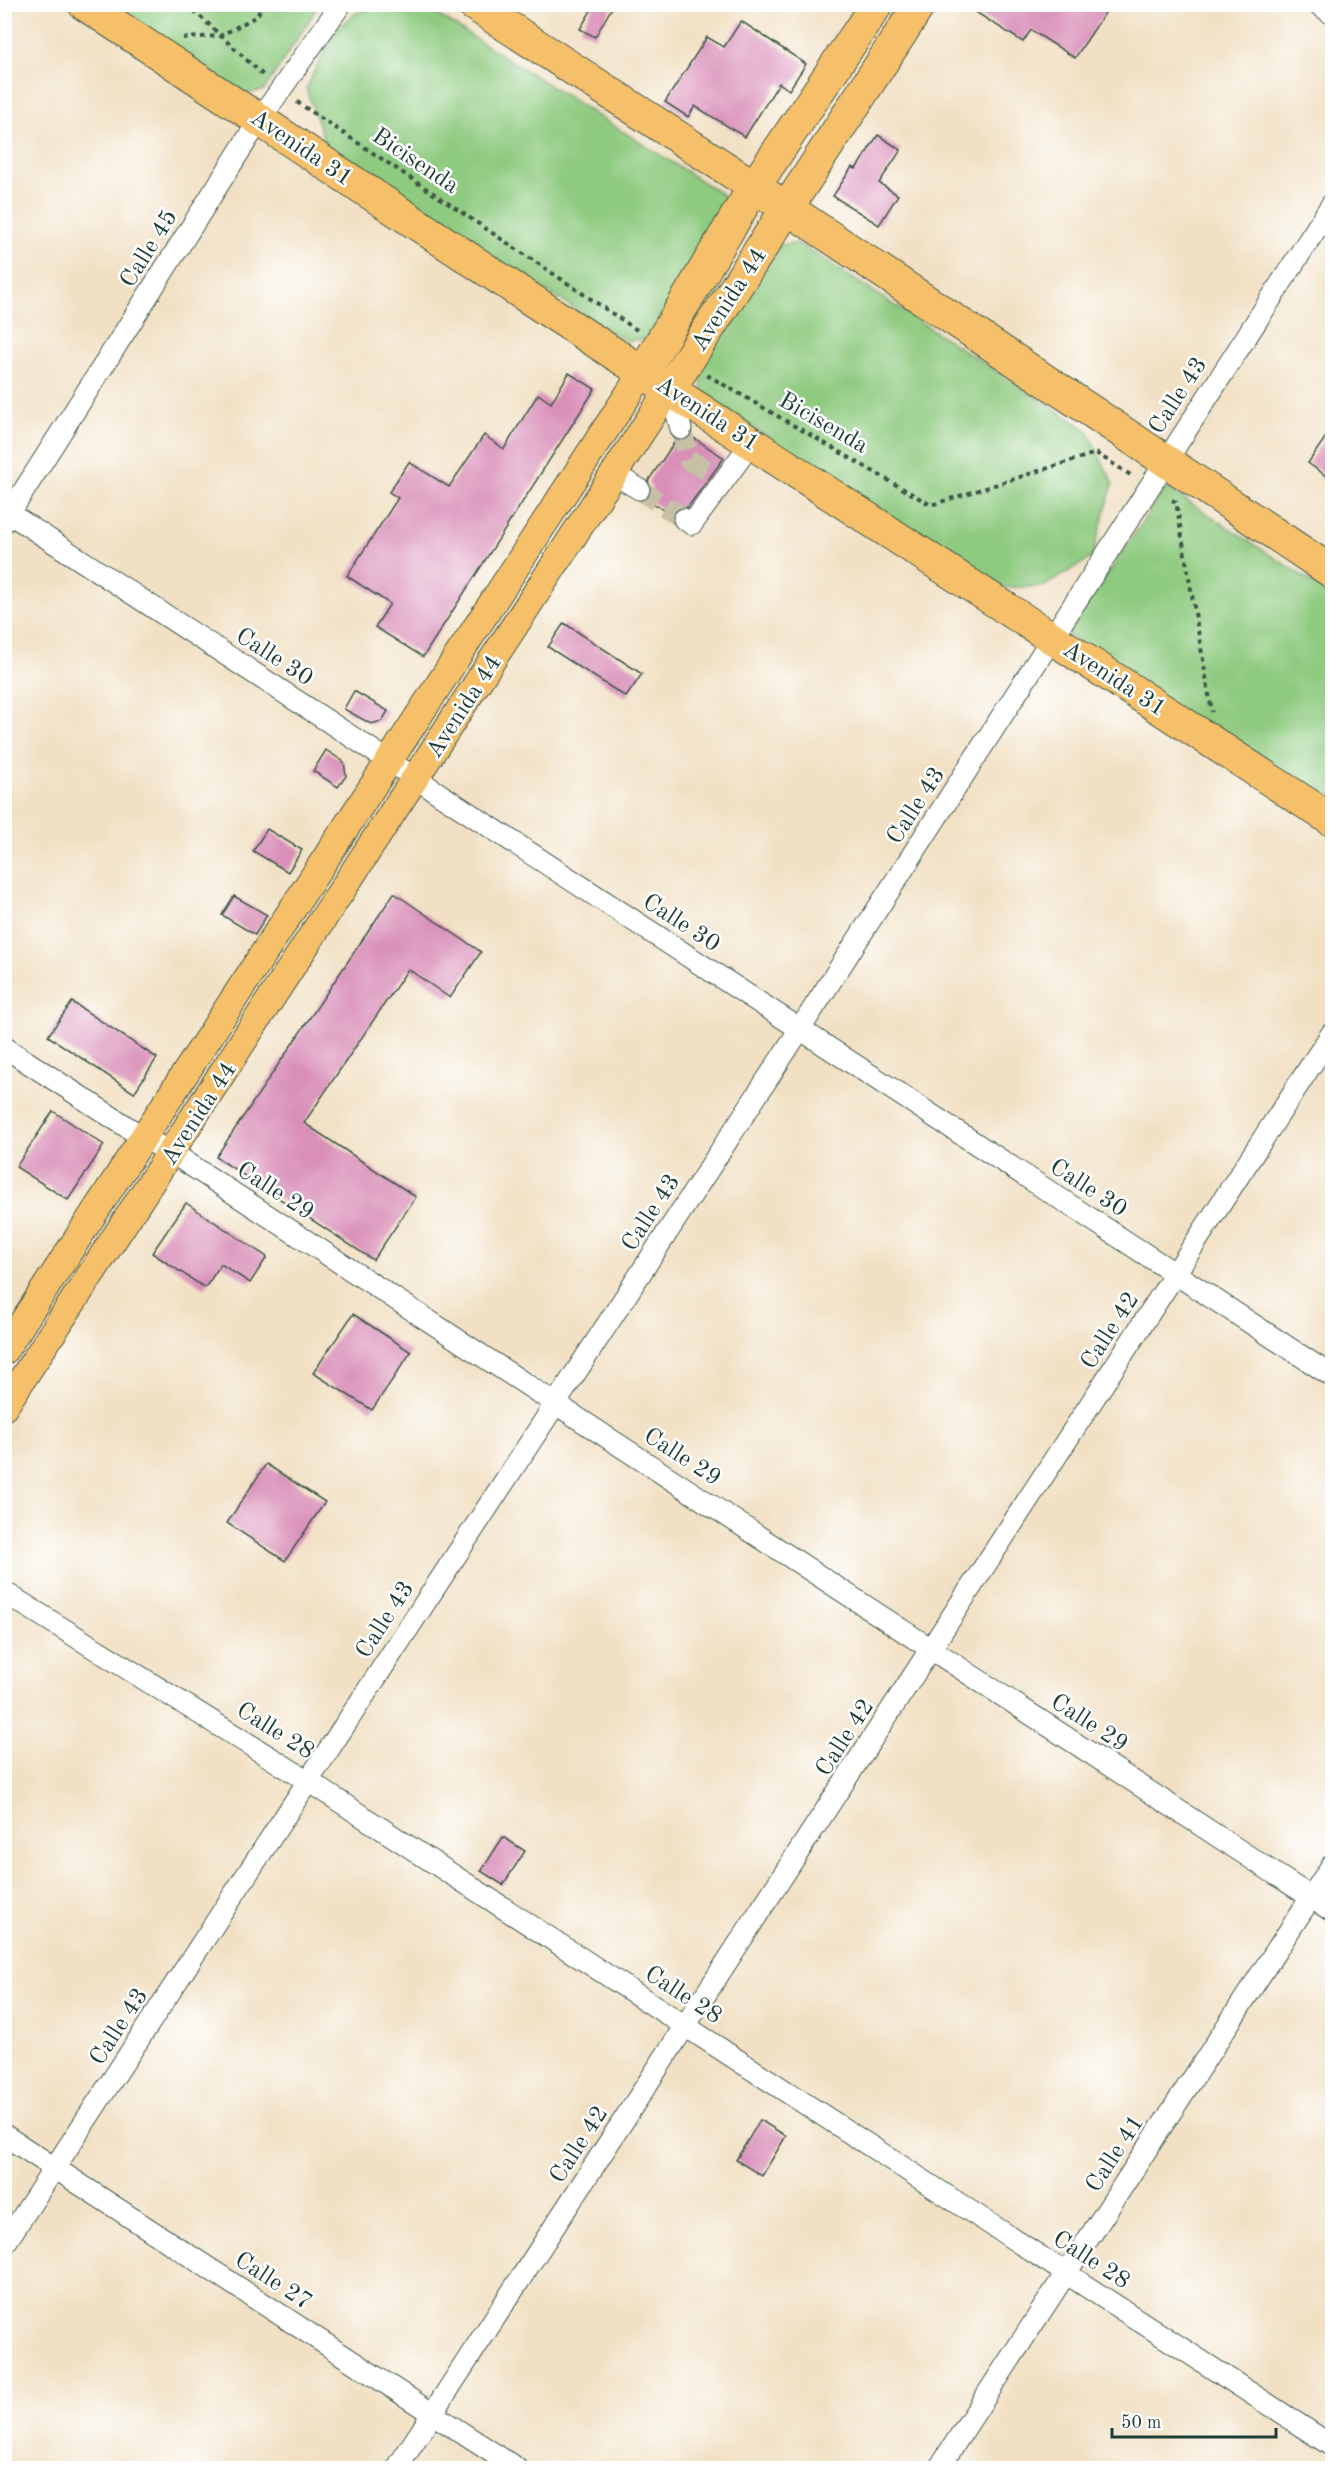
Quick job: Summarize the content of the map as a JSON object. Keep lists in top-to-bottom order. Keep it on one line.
{"streets":{"highway":["Avenida 31","Avenida 44"],"street":["Calle 45","Calle 43","Calle 30","Calle 29","Calle 42","Calle 28","Calle 41","Calle 27"],"path":["Bicisenda"]},"crossings":[["Avenida 31","Bicisenda"],["Avenida 31","Calle 45"],["Avenida 31","Avenida 44"],["Avenida 31","Calle 43"],["Bicisenda","Calle 45"],["Bicisenda","Avenida 44"],["Bicisenda","Calle 43"],["Calle 45","Calle 30"],["Avenida 44","Calle 30"],["Avenida 44","Calle 29"],["Calle 43","Calle 30"],["Calle 43","Calle 29"],["Calle 43","Calle 28"],["Calle 43","Calle 27"],["Calle 30","Calle 42"],["Calle 29","Calle 42"],["Calle 29","Calle 41"],["Calle 42","Calle 28"],["Calle 42","Calle 27"],["Calle 28","Calle 41"]],"scale_bar":"50 m"}
